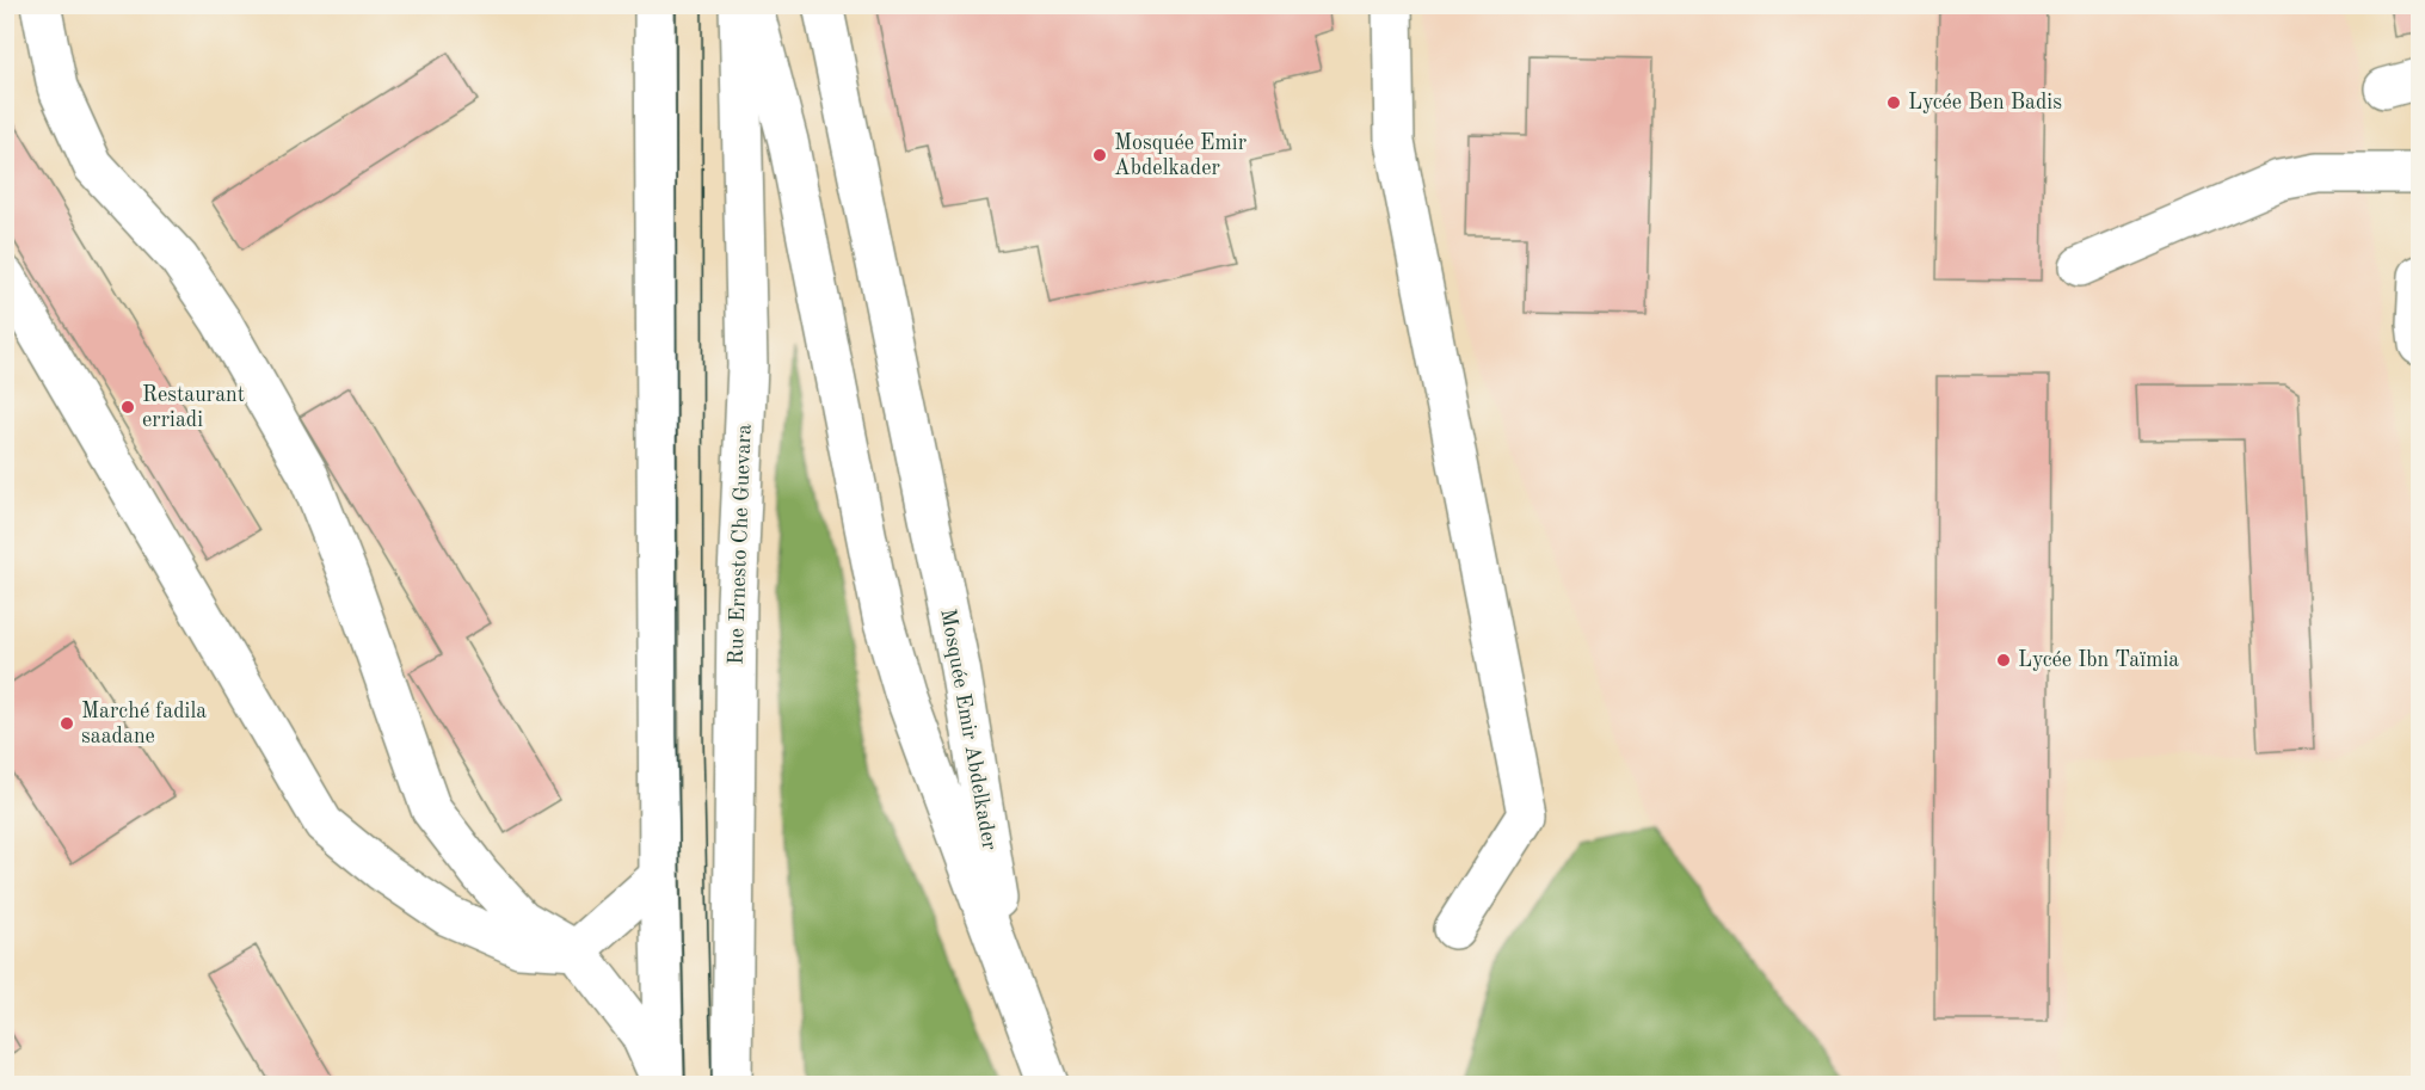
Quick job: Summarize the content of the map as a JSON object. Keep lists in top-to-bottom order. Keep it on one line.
{"streets":{"street":["Rue Ernesto Che Guevara","Mosquée Emir Abdelkader"]},"places":["Lycée Ben Badis","Mosquée Emir Abdelkader","Restaurant erriadi","Lycée Ibn Taïmia","Marché fadila saadane"]}
